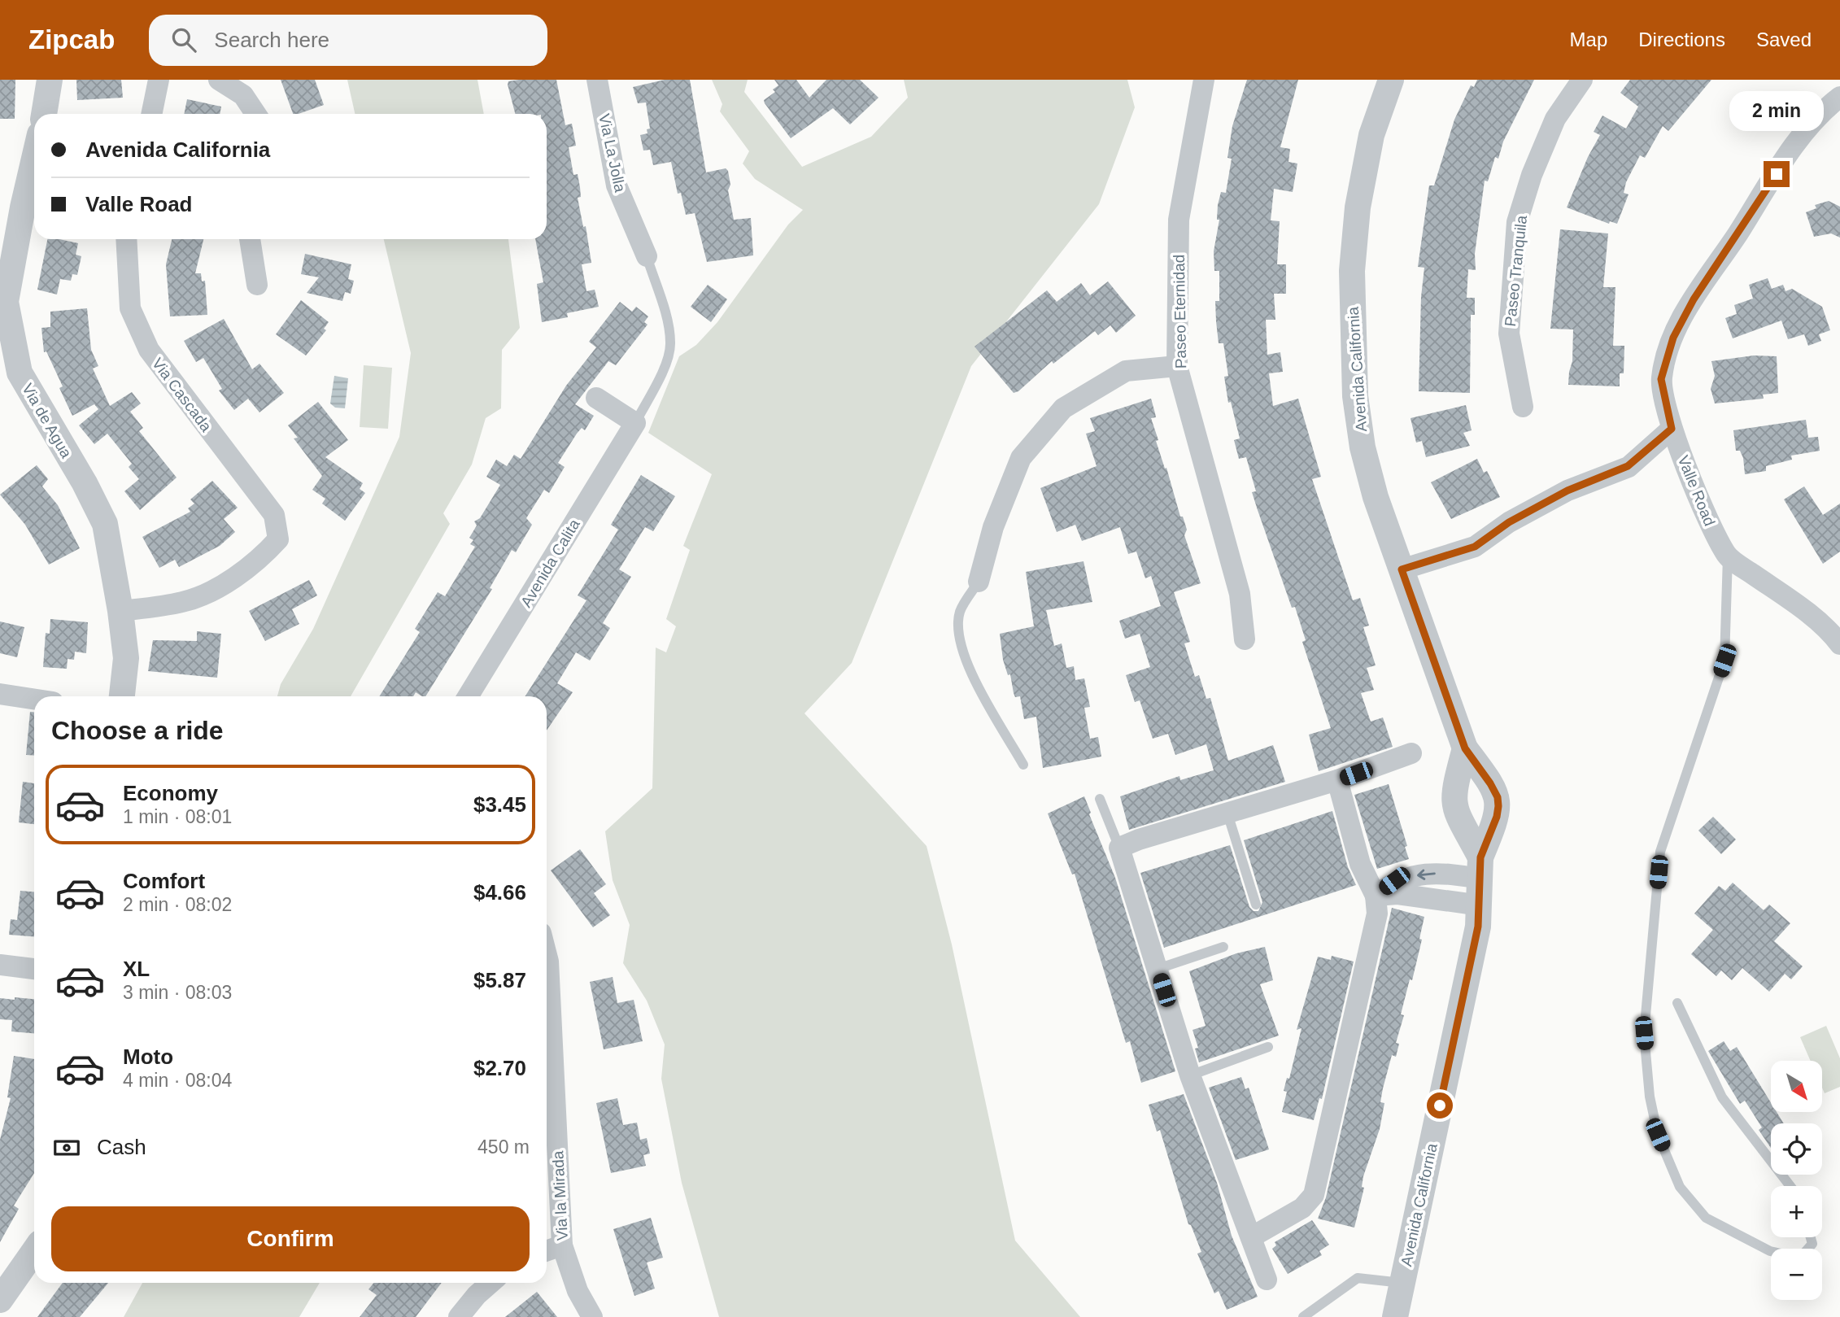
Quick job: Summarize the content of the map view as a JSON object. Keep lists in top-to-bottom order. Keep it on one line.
{"streets":{"street":["Via La Jolla","Paseo Tranquila","Paseo Eternidad","Avenida California","Via Cascada","Via de Agua","Valle Road","Avenida Calita","Via la Mirada"]},"crossings":[["Via Cascada","Via de Agua"]],"north":"bottom right","page":{"header":"Zipcab","search":"Search here","nav":["Map","Directions","Saved"],"bubble":"2 min","banner":["Avenida California","Valle Road"],"heading":"Choose a ride","list":[{"name":"Economy","note":"1 min · 08:01","value":"$3.45"},{"name":"Comfort","note":"2 min · 08:02","value":"$4.66"},{"name":"XL","note":"3 min · 08:03","value":"$5.87"},{"name":"Moto","note":"4 min · 08:04","value":"$2.70"}],"map_buttons":["+","−"],"pay":["Cash","450 m"],"buttons":"Confirm"}}
